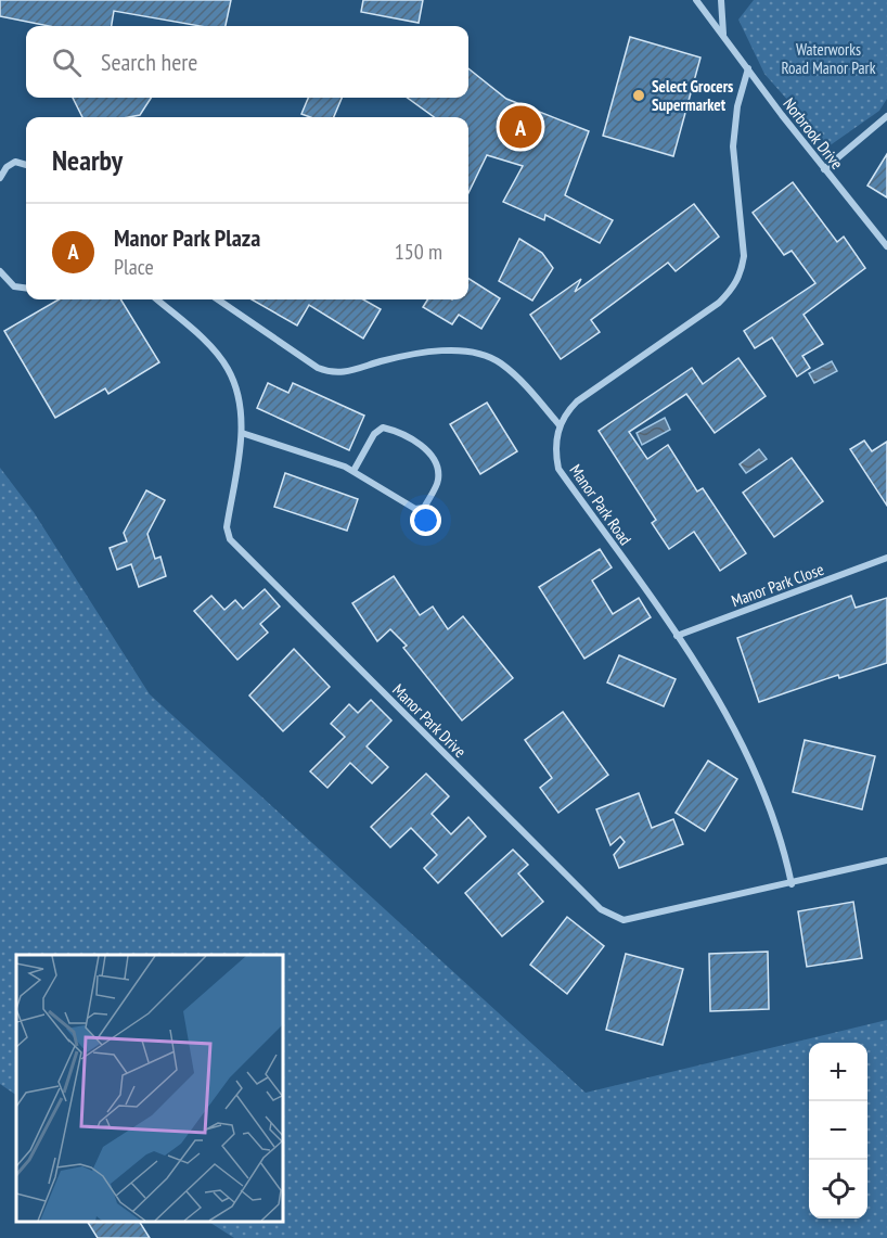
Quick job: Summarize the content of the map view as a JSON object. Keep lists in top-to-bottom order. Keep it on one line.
{"streets":{"street":["Norbrook Drive","Manor Park Road","Manor Park Close","Manor Park Drive"]},"crossings":[["Manor Park Road","Manor Park Close"],["Manor Park Road","Manor Park Drive"]],"parks":["Waterworks Road Manor Park"],"places":["Select Grocers Supermarket"],"page":{"search":"Search here","pins":"A","heading":"Nearby","list":[{"mark":"A","name":"Manor Park Plaza","note":"Place","value":"150 m"}],"map_buttons":["+","−"]}}
